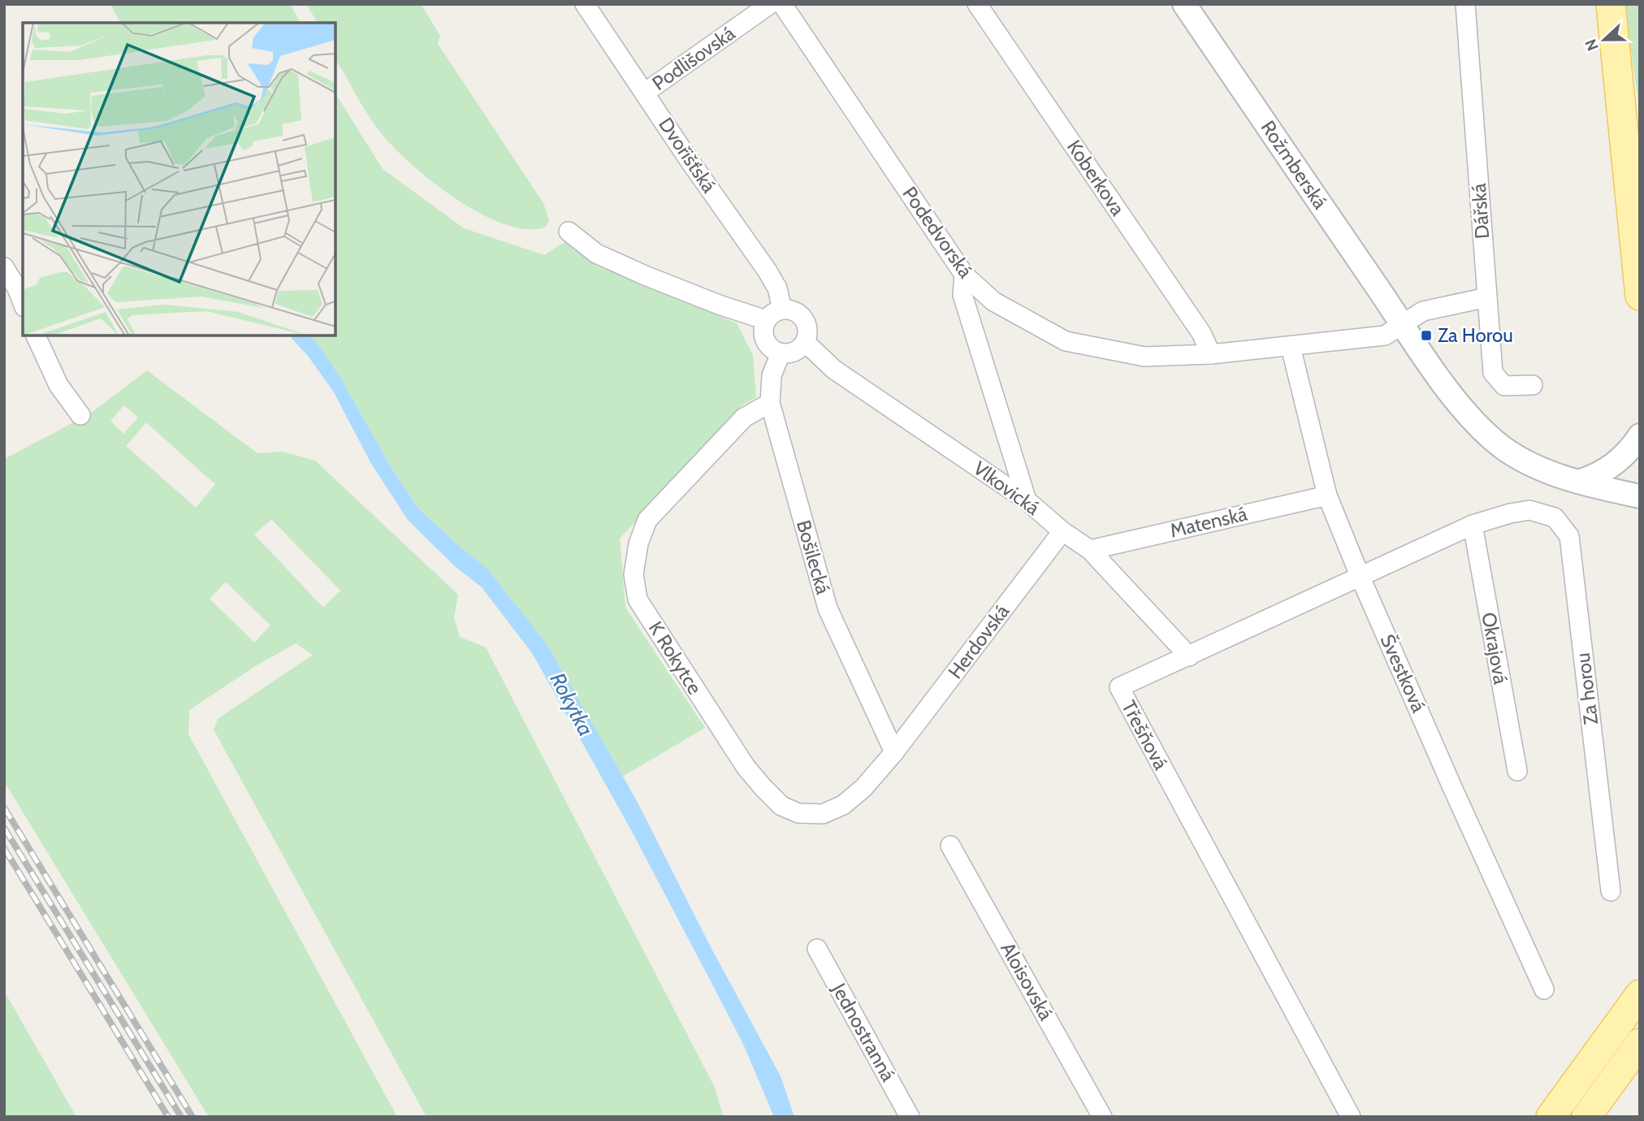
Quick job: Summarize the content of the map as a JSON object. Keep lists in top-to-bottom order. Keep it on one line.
{"streets":{"street":["Podlišovská","Dvořišťská","Rožmberská","Koberkova","Dářská","Podedvorská","Vlkovická","Matenská","Bošilecká","Herdovská","Okrajová","K Rokytce","Švestková","Za horou","Třešňová","Aloisovská","Jednostranná"]},"crossings":[["Podlišovská","Dvořišťská"],["Dvořišťská","Vlkovická"],["Dvořišťská","Bošilecká"],["Rožmberská","Podedvorská"],["Koberkova","Podedvorská"],["Podedvorská","Švestková"],["Vlkovická","Matenská"],["Vlkovická","Bošilecká"],["Vlkovická","Herdovská"],["Vlkovická","Třešňová"],["Matenská","Švestková"],["Bošilecká","Herdovská"],["Bošilecká","K Rokytce"],["Herdovská","K Rokytce"],["Okrajová","Třešňová"],["Švestková","Třešňová"],["Za horou","Třešňová"]],"water":["Rokytka"],"places":{"transit":["Za Horou"]},"north":"left"}
